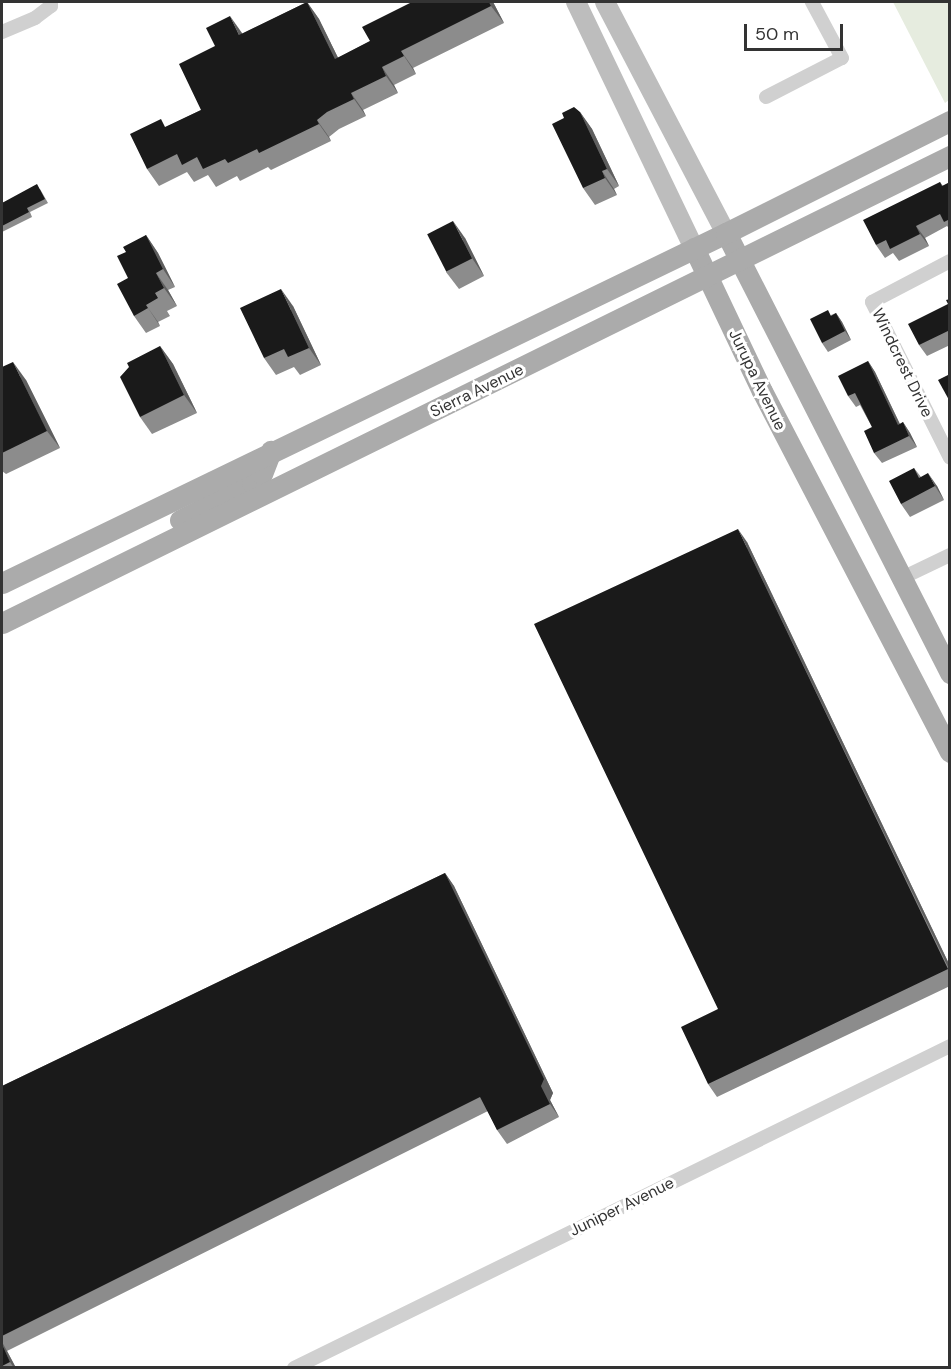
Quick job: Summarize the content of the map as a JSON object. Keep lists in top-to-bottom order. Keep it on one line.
{"streets":{"main road":["Jurupa Avenue","Sierra Avenue"],"street":["Windcrest Drive","Juniper Avenue"]},"crossings":[["Jurupa Avenue","Sierra Avenue"]],"scale_bar":"50 m"}
